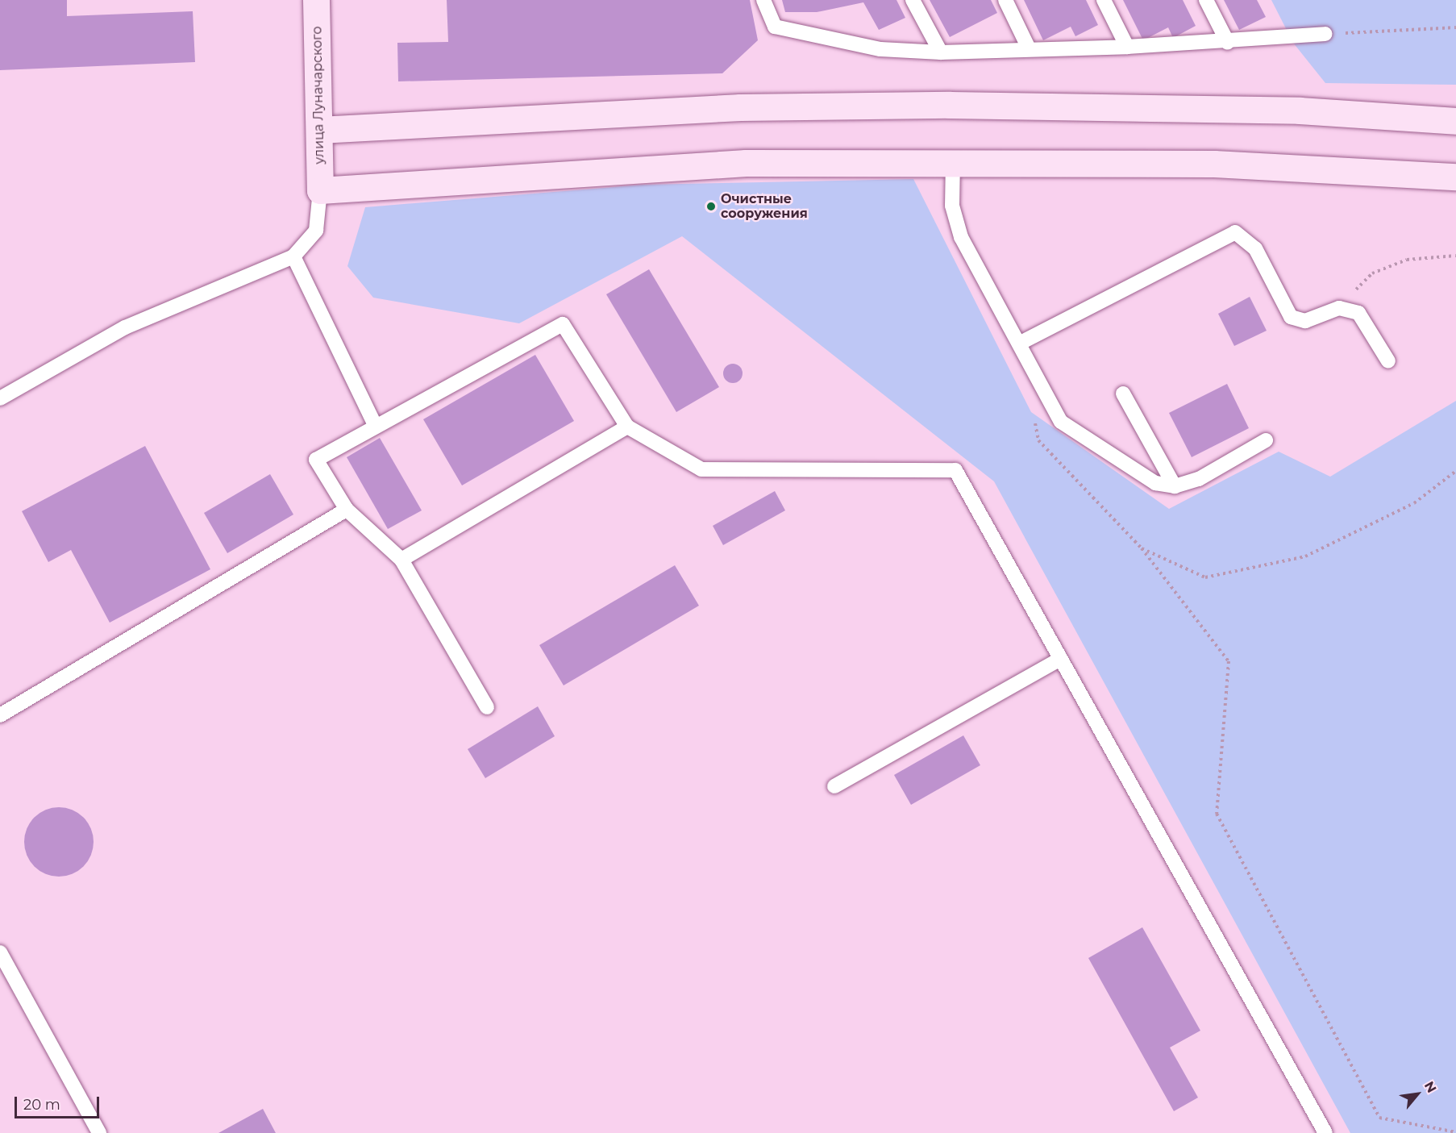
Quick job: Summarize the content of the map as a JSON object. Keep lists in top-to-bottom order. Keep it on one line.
{"streets":{"main road":["улица Луначарского"]},"places":["Очистные сооружения"],"scale_bar":"20 m","north":"top right"}
